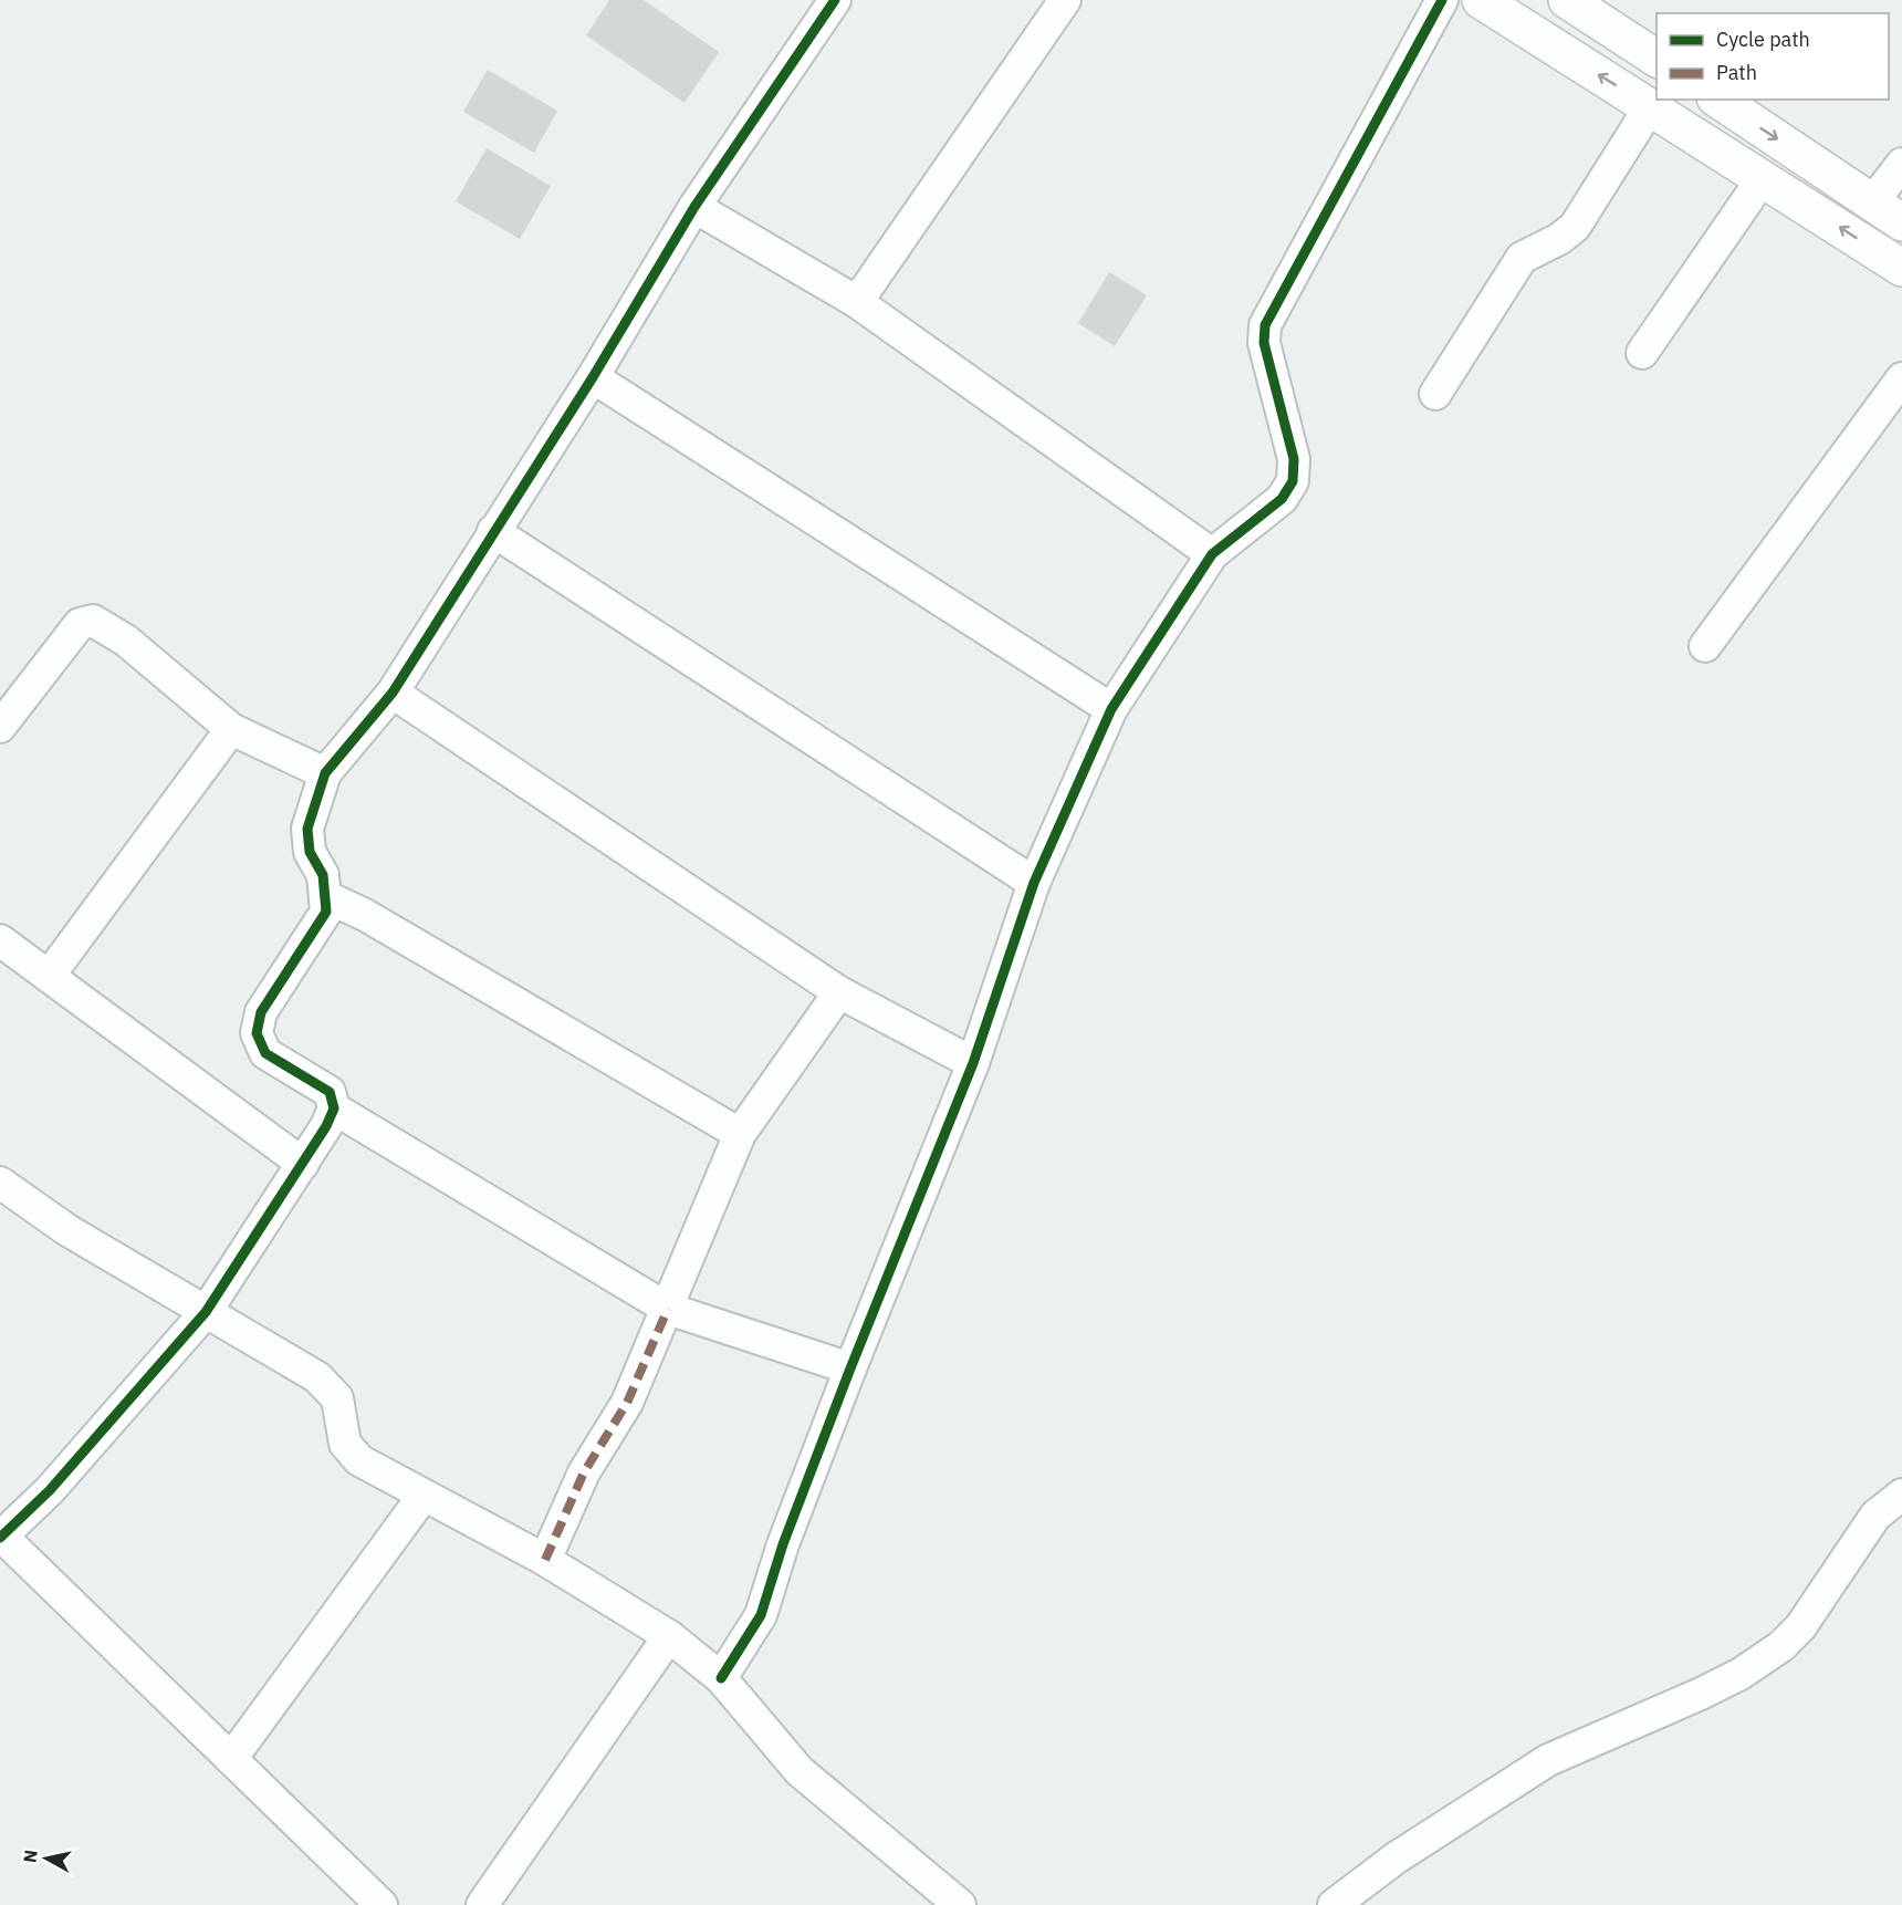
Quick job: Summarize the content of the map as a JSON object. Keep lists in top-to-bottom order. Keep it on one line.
{"legend":["Cycle path","Path"],"north":"left"}
